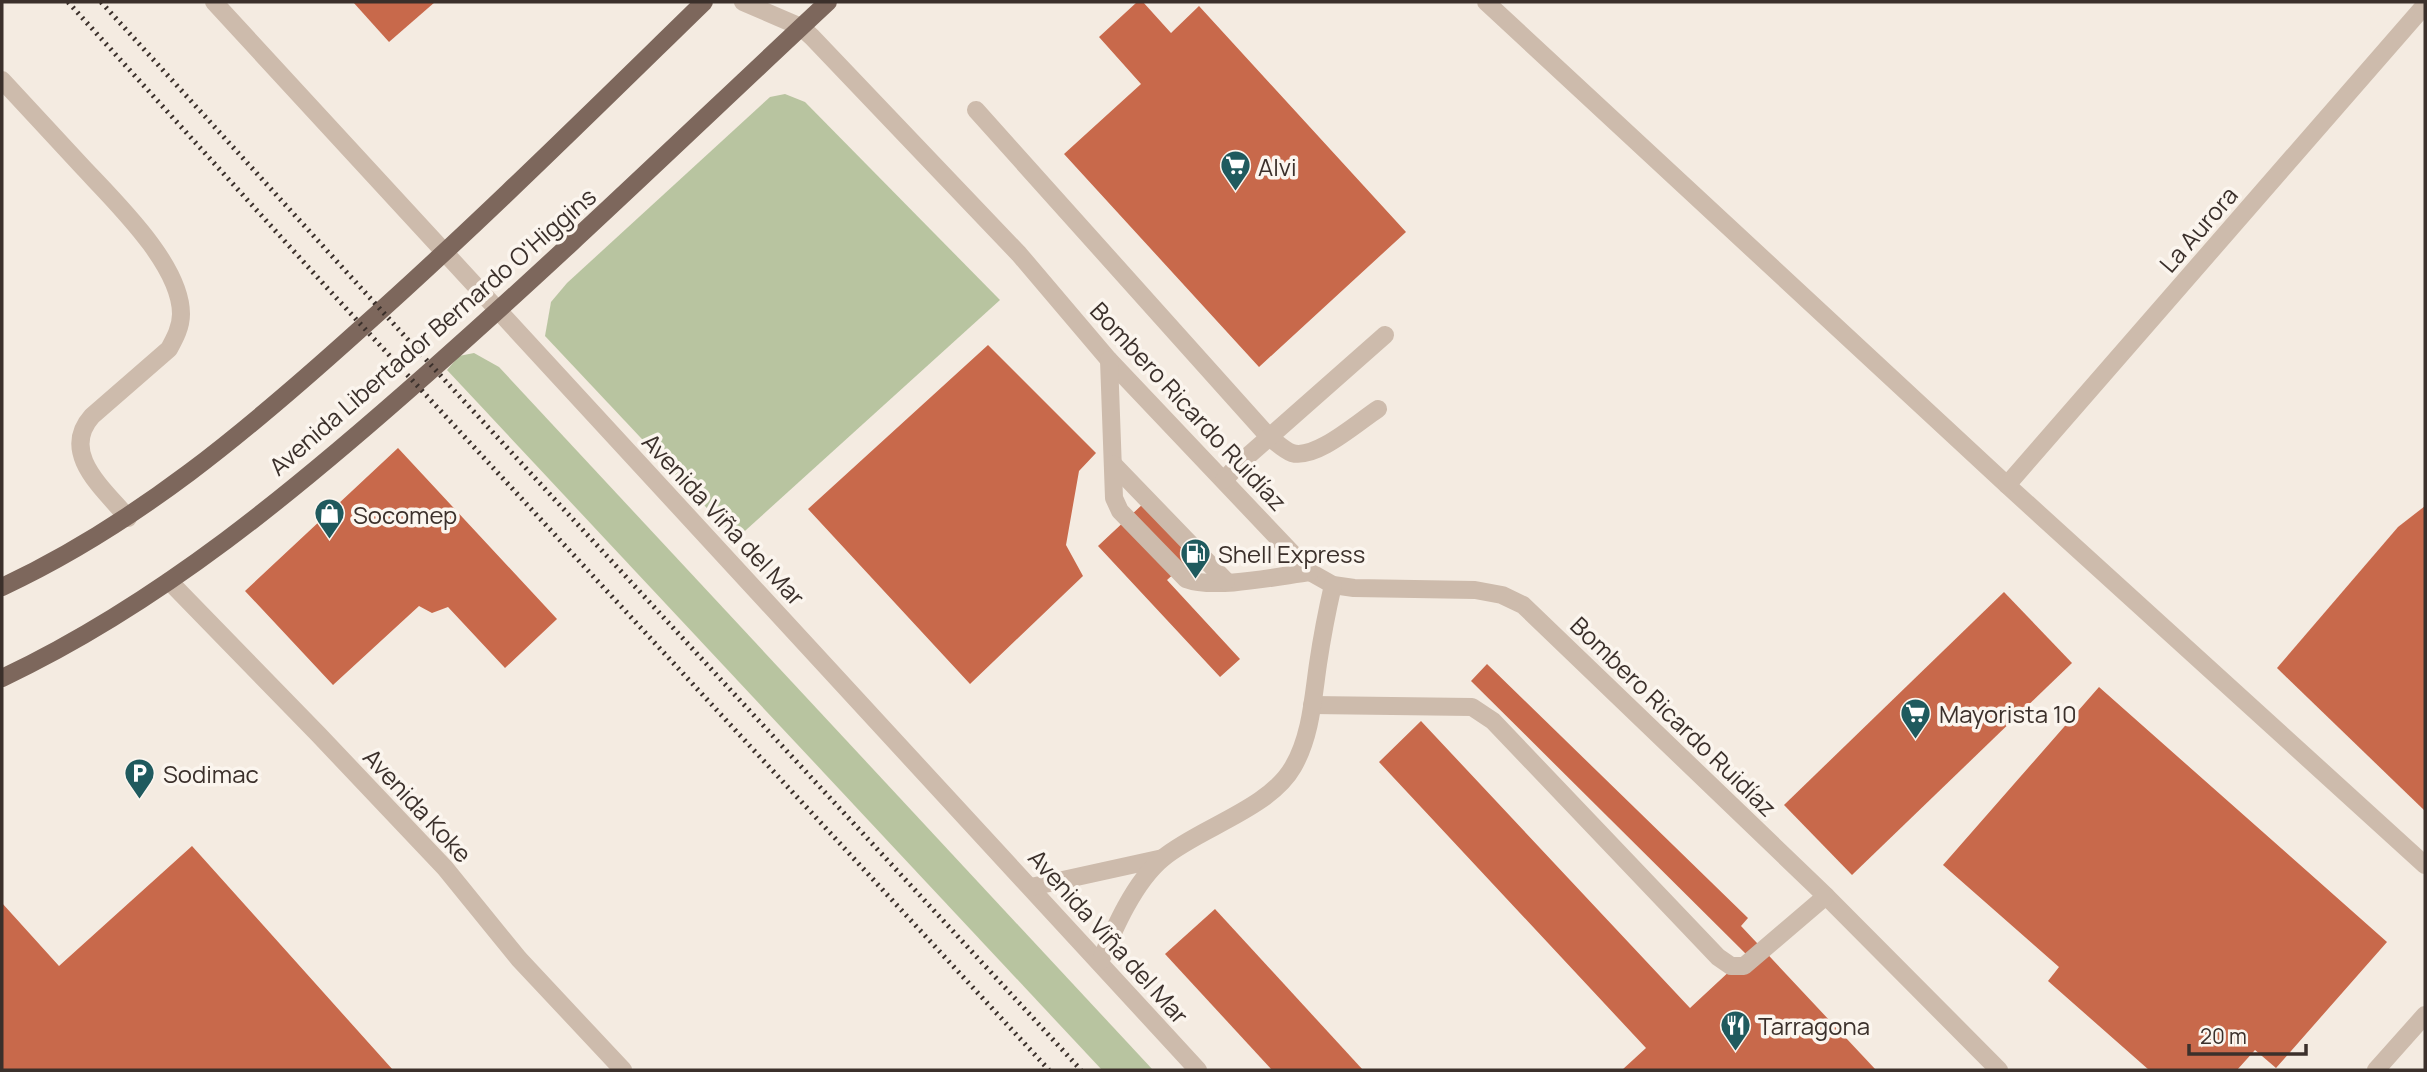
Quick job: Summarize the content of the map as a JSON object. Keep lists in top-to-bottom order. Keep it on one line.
{"streets":{"main road":["Avenida Libertador Bernardo O'Higgins"],"street":["La Aurora","Bombero Ricardo Ruidíaz","Avenida Viña del Mar","Avenida Koke"]},"crossings":[["Avenida Libertador Bernardo O'Higgins","Bombero Ricardo Ruidíaz"],["Avenida Libertador Bernardo O'Higgins","Avenida Viña del Mar"],["Avenida Libertador Bernardo O'Higgins","Avenida Koke"]],"places":{"supermarket":["Alvi","Mayorista 10"],"shop":["Socomep"],"fuel station":["Shell Express"],"parking":["Sodimac"],"restaurant":["Tarragona"]},"scale_bar":"20 m"}
